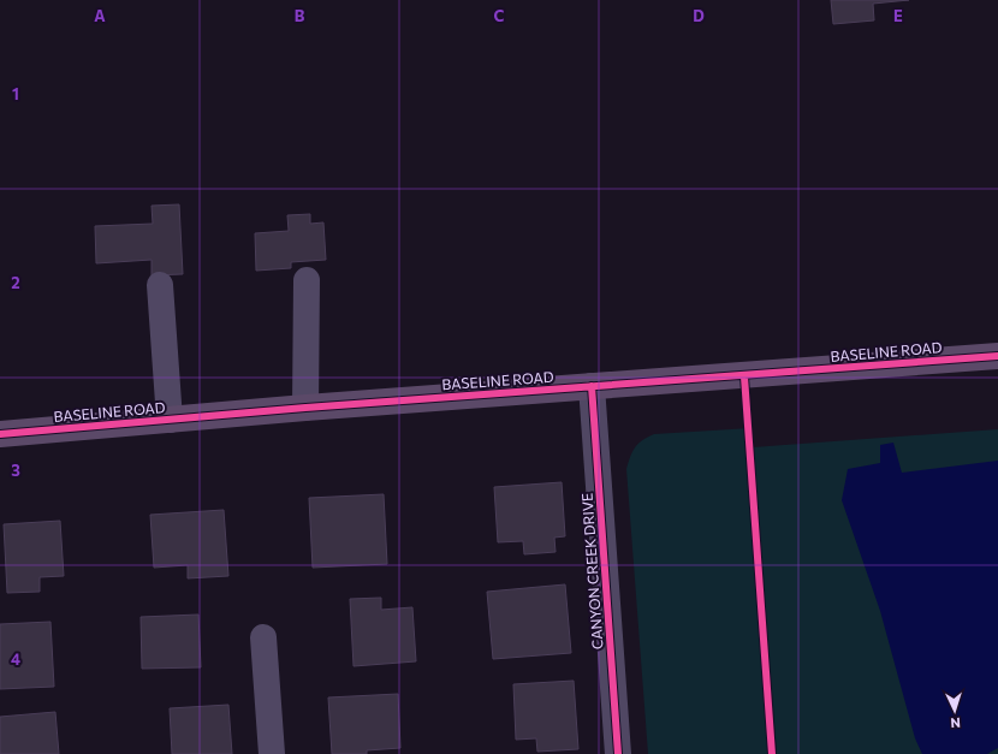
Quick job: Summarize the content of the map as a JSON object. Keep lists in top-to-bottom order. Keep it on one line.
{"streets":{"main road":["BASELINE ROAD"],"street":["CANYON CREEK DRIVE"]},"crossings":[["BASELINE ROAD","CANYON CREEK DRIVE"]],"north":"bottom","grid":{"columns":["A","B","C","D","E"],"rows":["1","2","3","4"]}}
